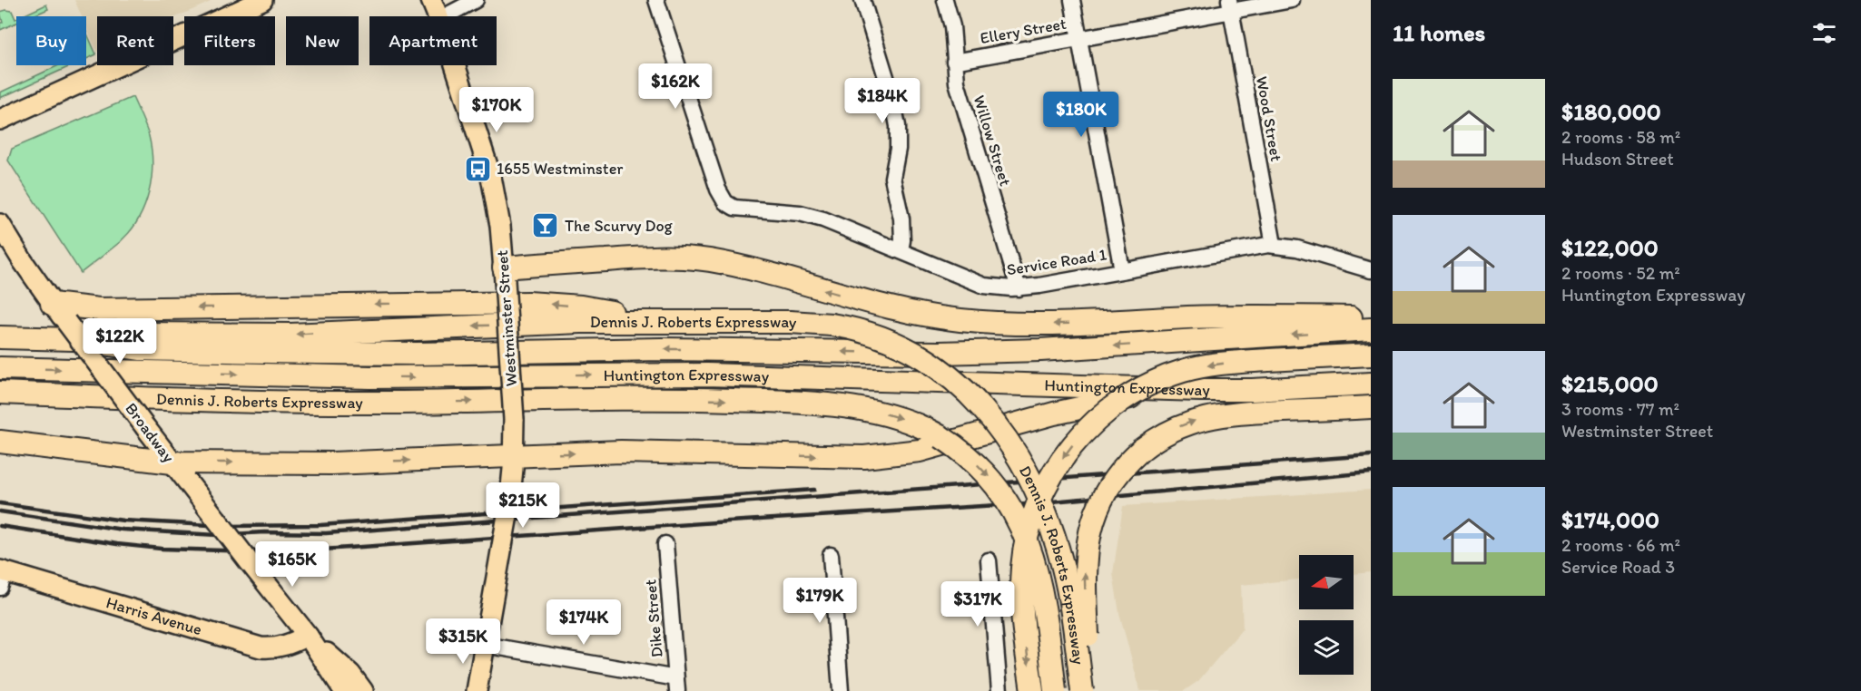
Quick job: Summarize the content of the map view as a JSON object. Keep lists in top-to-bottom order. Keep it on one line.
{"streets":{"highway":["Dennis J. Roberts Expressway","Huntington Expressway"],"main road":["Westminster Street","Broadway","Harris Avenue"],"street":["Ellery Street","Wood Street","Willow Street","Service Road 1","Dike Street"]},"crossings":[["Ellery Street","Wood Street"],["Ellery Street","Willow Street"],["Wood Street","Service Road 1"],["Willow Street","Service Road 1"],["Dennis J. Roberts Expressway","Huntington Expressway"],["Dennis J. Roberts Expressway","Broadway"],["Huntington Expressway","Broadway"],["Broadway","Harris Avenue"]],"places":{"bus stop":["1655 Westminster"],"bar":["The Scurvy Dog"]},"north":"left","page":{"heading":"11 homes","chip":["Buy","Rent","Filters","New","Apartment"],"price":["$162K","$184K","$170K","$180K","$122K","$215K","$165K","$179K","$317K","$174K","$315K"],"list":[{"name":"$180,000","note":"2 rooms · 58 m² · Hudson Street"},{"name":"$122,000","note":"2 rooms · 52 m² · Huntington Expressway"},{"name":"$215,000","note":"3 rooms · 77 m² · Westminster Street"},{"name":"$174,000","note":"2 rooms · 66 m² · Service Road 3"}]}}
